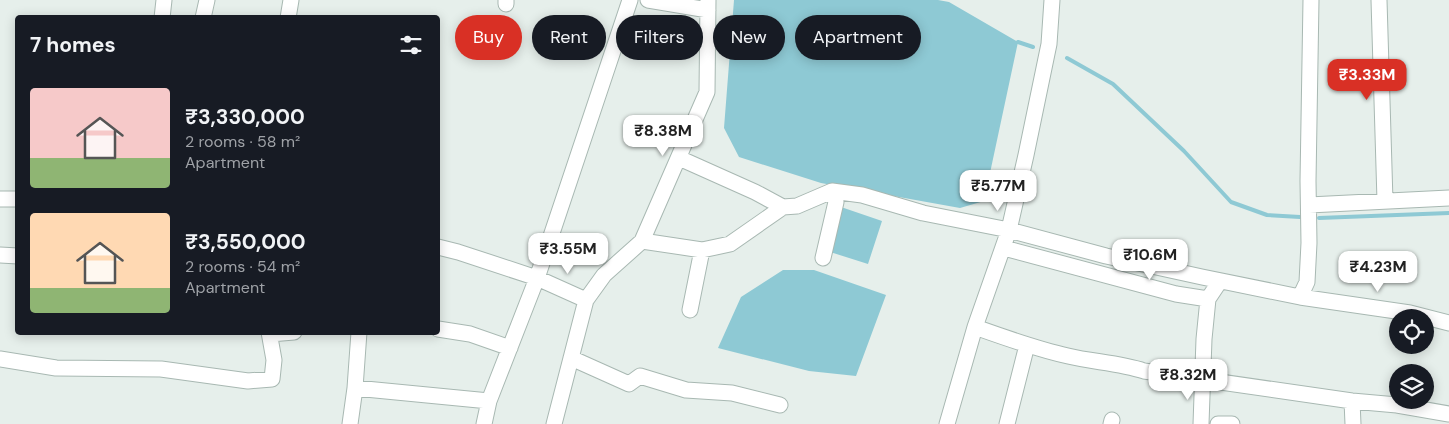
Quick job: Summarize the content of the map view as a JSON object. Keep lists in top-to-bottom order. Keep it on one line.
{"page":{"chip":["Buy","Rent","Filters","New","Apartment"],"heading":"7 homes","price":["₹3.33M","₹8.38M","₹5.77M","₹3.55M","₹10.6M","₹4.23M","₹8.32M"],"list":[{"name":"₹3,330,000","note":"2 rooms · 58 m² · Apartment"},{"name":"₹3,550,000","note":"2 rooms · 54 m² · Apartment"}]}}
